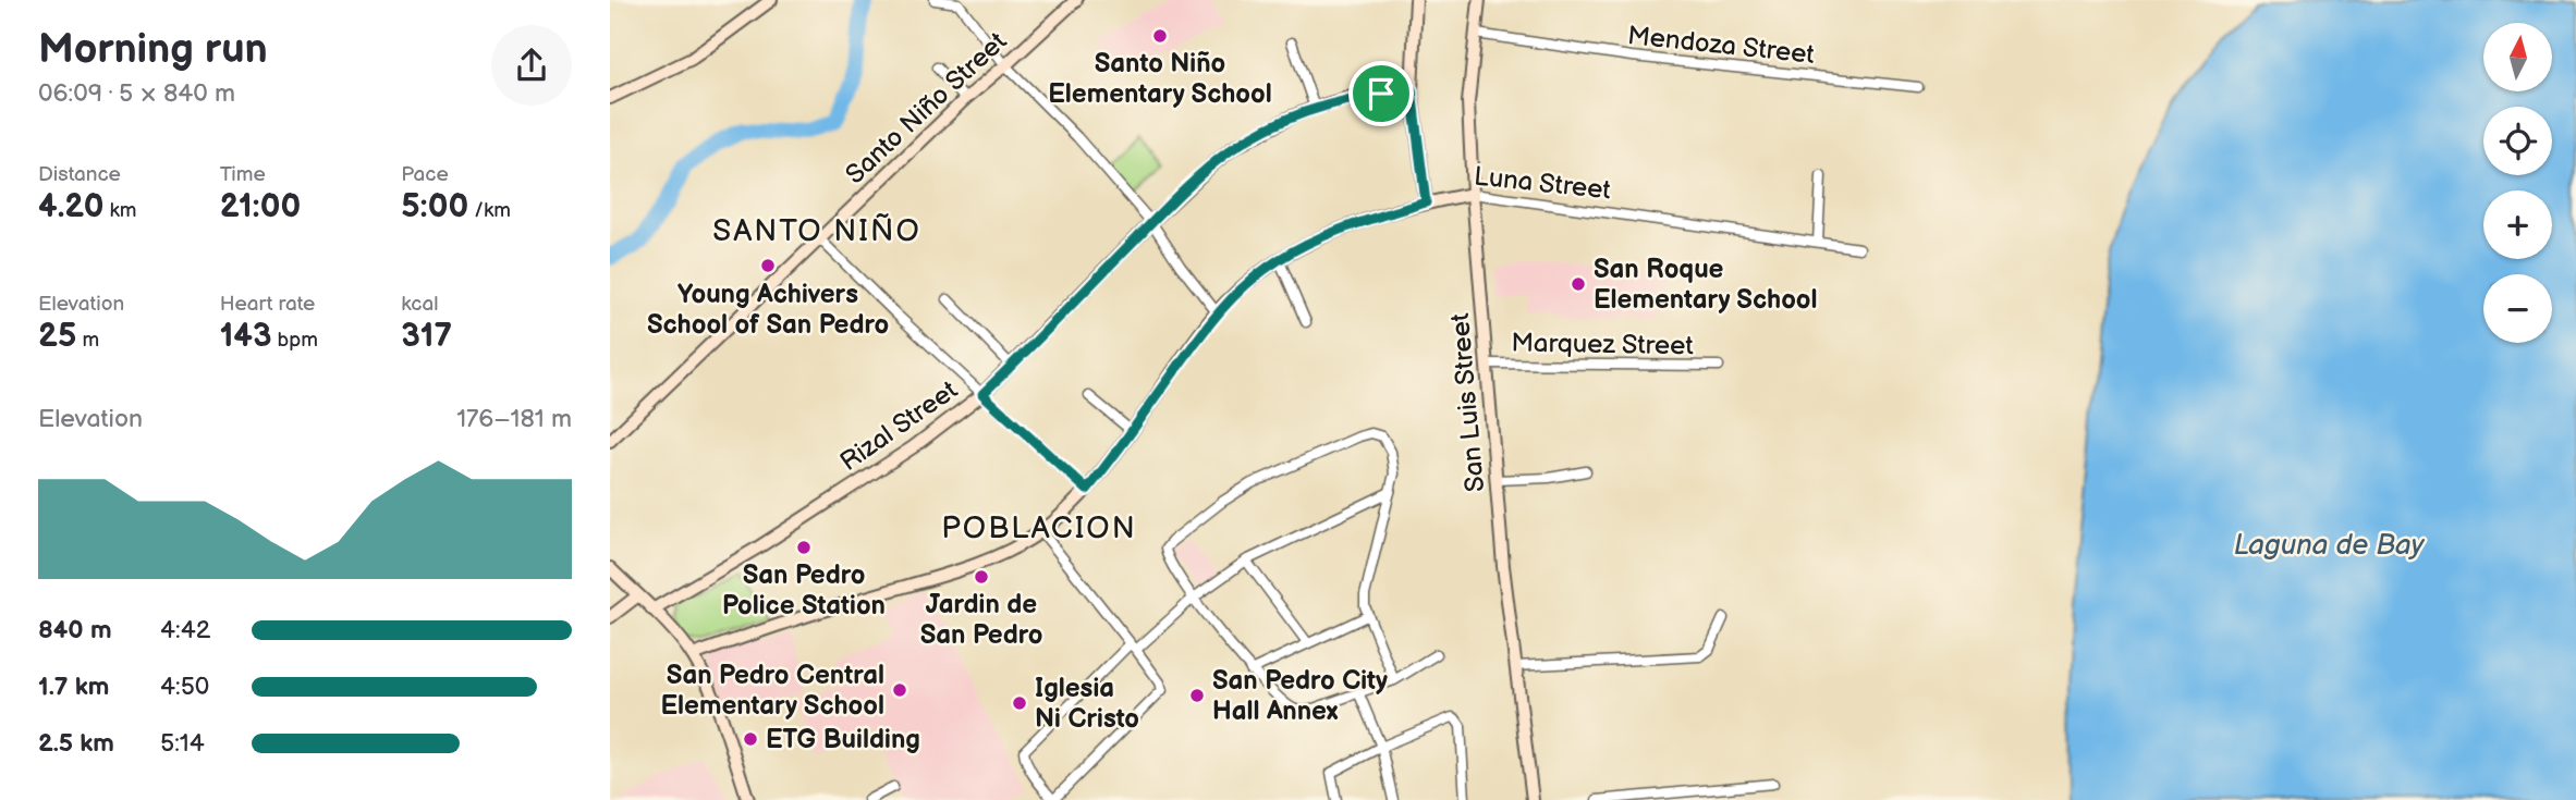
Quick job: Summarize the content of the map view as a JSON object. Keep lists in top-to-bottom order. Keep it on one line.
{"streets":{"street":["Mendoza Street","Santo Niño Street","Luna Street","Marquez Street","San Luis Street","Rizal Street"]},"crossings":[["Mendoza Street","San Luis Street"],["Luna Street","San Luis Street"],["Marquez Street","San Luis Street"]],"districts":["SANTO NIÑO","POBLACION"],"water":["Laguna de Bay"],"places":["Santo Niño Elementary School","Young Achivers School of San Pedro","San Roque Elementary School","San Pedro Police Station","Jardin de San Pedro","San Pedro Central Elementary School","San Pedro City Hall Annex","Iglesia Ni Cristo","ETG Building"],"north":"top","page":{"heading":["Morning run","06:09 · 5 × 840 m"],"map_buttons":["+","−"],"stats":[["Distance","4.20 km"],["Time","21:00"],["Pace","5:00 /km"],["Elevation","25 m"],["Heart rate","143 bpm"],["kcal","317"]],"chart":["Elevation","176–181 m"],"list":[{"name":"840 m","note":"4:42"},{"name":"1.7 km","note":"4:50"},{"name":"2.5 km","note":"5:14"}]}}
